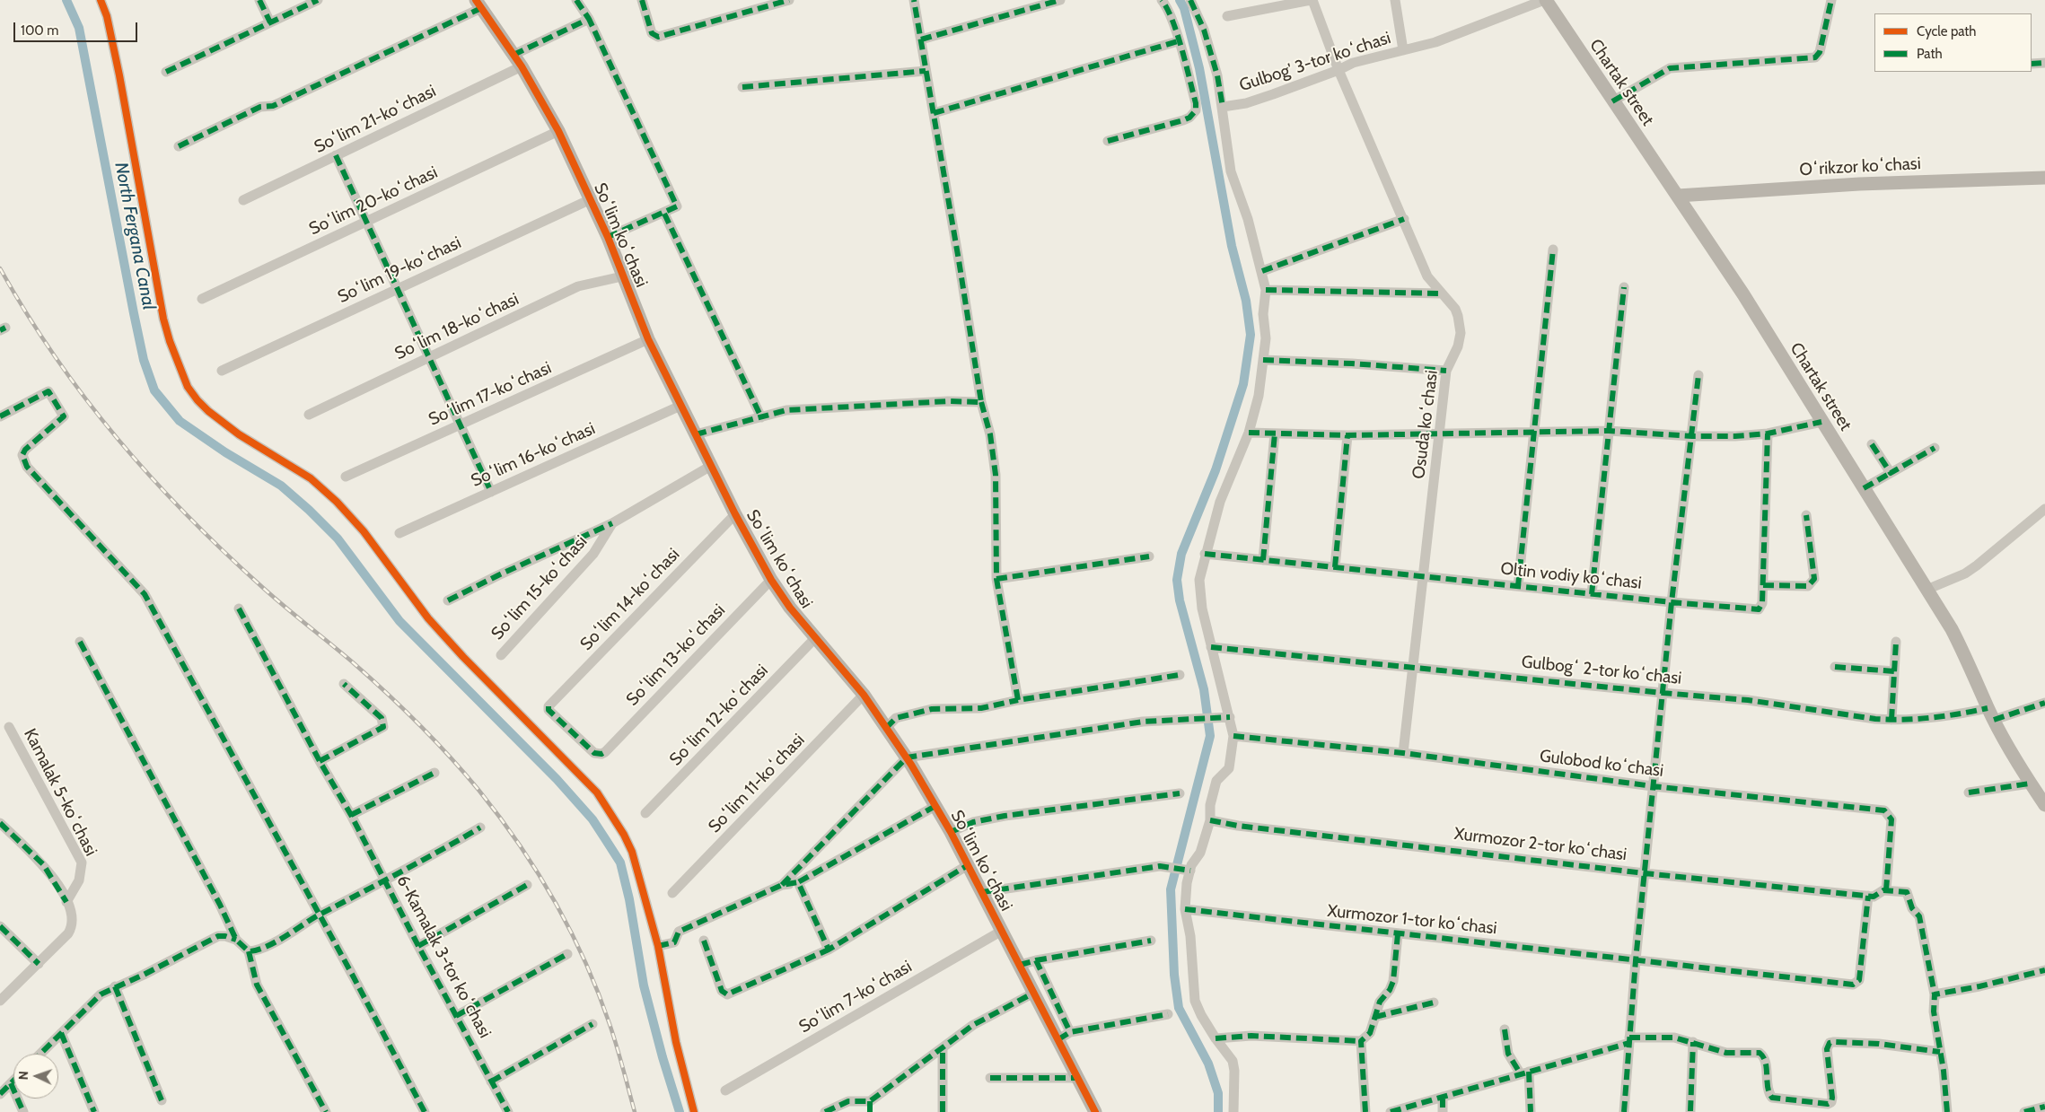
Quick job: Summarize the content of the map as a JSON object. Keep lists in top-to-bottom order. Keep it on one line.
{"streets":{"main road":["Chartak street","Oʻrikzor koʻchasi","Soʻlim koʻchasi"],"street":["Gulbog' 3-tor koʻchasi","Soʻlim 21-koʻchasi","Soʻlim 20-koʻchasi","Soʻlim 19-koʻchasi","Soʻlim 18-koʻchasi","Soʻlim 17-koʻchasi","Osuda koʻchasi","Soʻlim 16-koʻchasi","Oltin vodiy koʻchasi","Soʻlim 15-koʻchasi","Soʻlim 14-koʻchasi","Soʻlim 13-koʻchasi","Gulbogʻ 2-tor koʻchasi","Soʻlim 12-koʻchasi","Gulobod koʻchasi","Soʻlim 11-koʻchasi","Kamalak 5-koʻchasi","Xurmozor 2-tor koʻchasi","Xurmozor 1-tor koʻchasi","6-Kamalak 3-tor koʻchasi","Soʻlim 7-koʻchasi"]},"crossings":[["Gulbog' 3-tor koʻchasi","Chartak street"],["Gulbog' 3-tor koʻchasi","Osuda koʻchasi"],["Chartak street","Oʻrikzor koʻchasi"],["Chartak street","Gulbogʻ 2-tor koʻchasi"],["Soʻlim 21-koʻchasi","Soʻlim koʻchasi"],["Soʻlim 20-koʻchasi","Soʻlim koʻchasi"],["Soʻlim koʻchasi","Soʻlim 19-koʻchasi"],["Soʻlim koʻchasi","Soʻlim 18-koʻchasi"],["Soʻlim koʻchasi","Soʻlim 17-koʻchasi"],["Soʻlim koʻchasi","Soʻlim 16-koʻchasi"],["Soʻlim koʻchasi","Soʻlim 15-koʻchasi"],["Soʻlim koʻchasi","Soʻlim 14-koʻchasi"],["Soʻlim koʻchasi","Soʻlim 13-koʻchasi"],["Soʻlim koʻchasi","Soʻlim 12-koʻchasi"],["Soʻlim koʻchasi","Soʻlim 11-koʻchasi"],["Soʻlim koʻchasi","Soʻlim 7-koʻchasi"],["Osuda koʻchasi","Oltin vodiy koʻchasi"],["Osuda koʻchasi","Gulbogʻ 2-tor koʻchasi"],["Osuda koʻchasi","Gulobod koʻchasi"],["Soʻlim 14-koʻchasi","Soʻlim 13-koʻchasi"],["Xurmozor 2-tor koʻchasi","Xurmozor 1-tor koʻchasi"]],"water":["North Fergana Canal"],"legend":["Cycle path","Path"],"scale_bar":"100 m","north":"left"}
